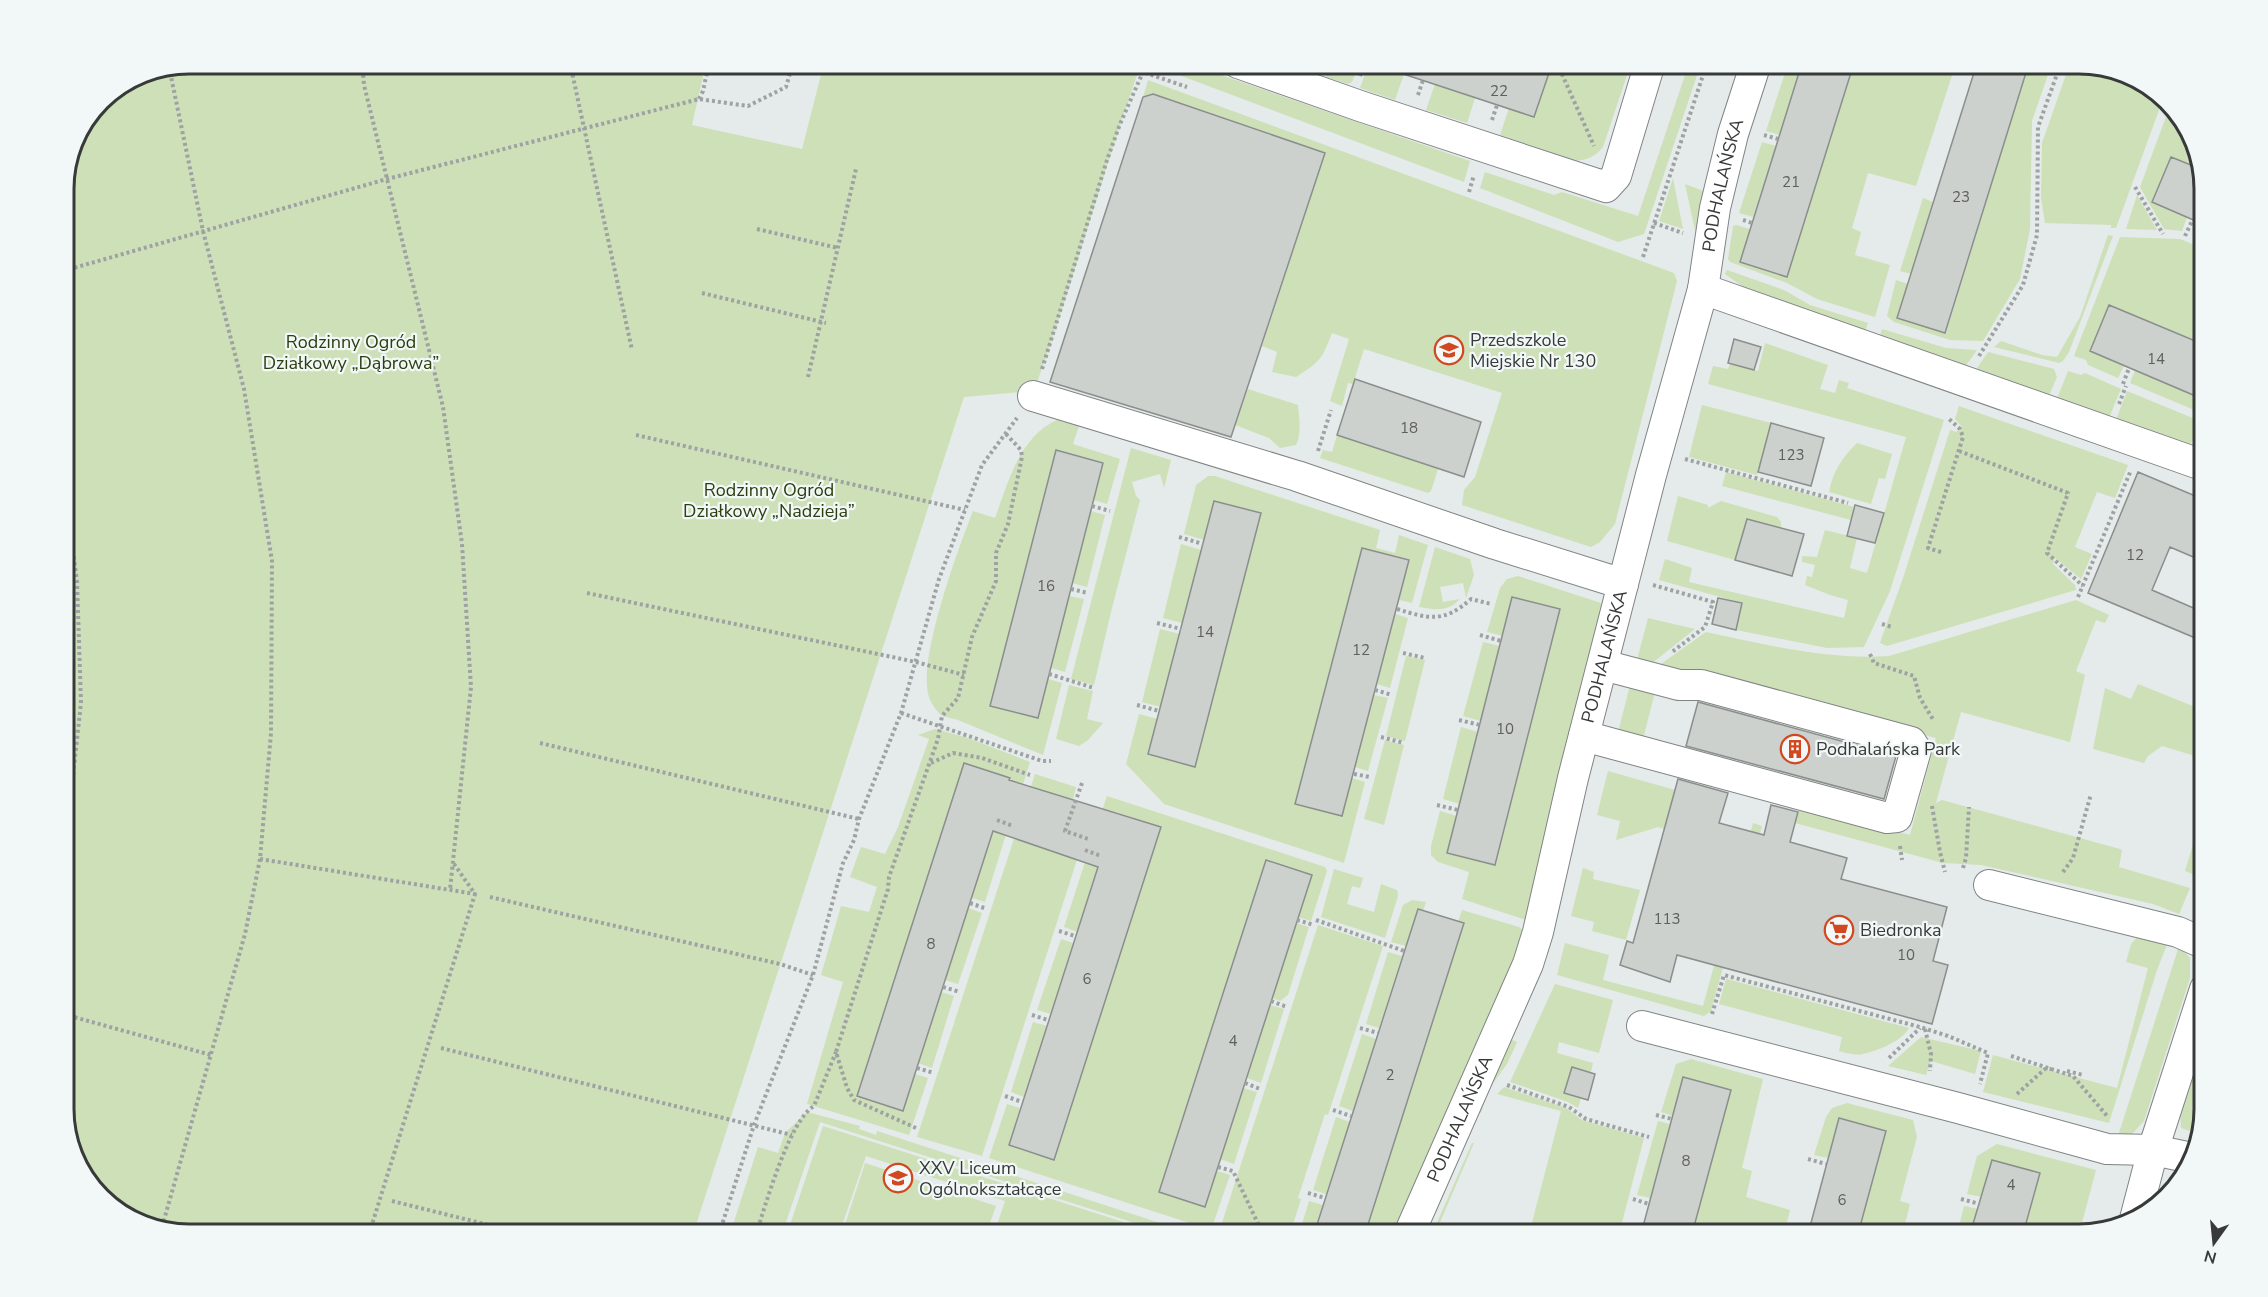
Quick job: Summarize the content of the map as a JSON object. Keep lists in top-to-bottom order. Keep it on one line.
{"streets":{"street":["PODHALAŃSKA"]},"parks":["Rodzinny Ogród Działkowy „Dąbrowa”","Rodzinny Ogród Działkowy „Nadzieja”"],"places":{"school or university":["Przedszkole Miejskie Nr 130","XXV Liceum Ogólnokształcące"],"building":["Podhalańska Park"],"supermarket":["Biedronka"]},"house_numbers":["22","21","23","14","18","123","12","16","14","12","10","113","8","10","6","4","2","8","4","6"],"north":"bottom"}
